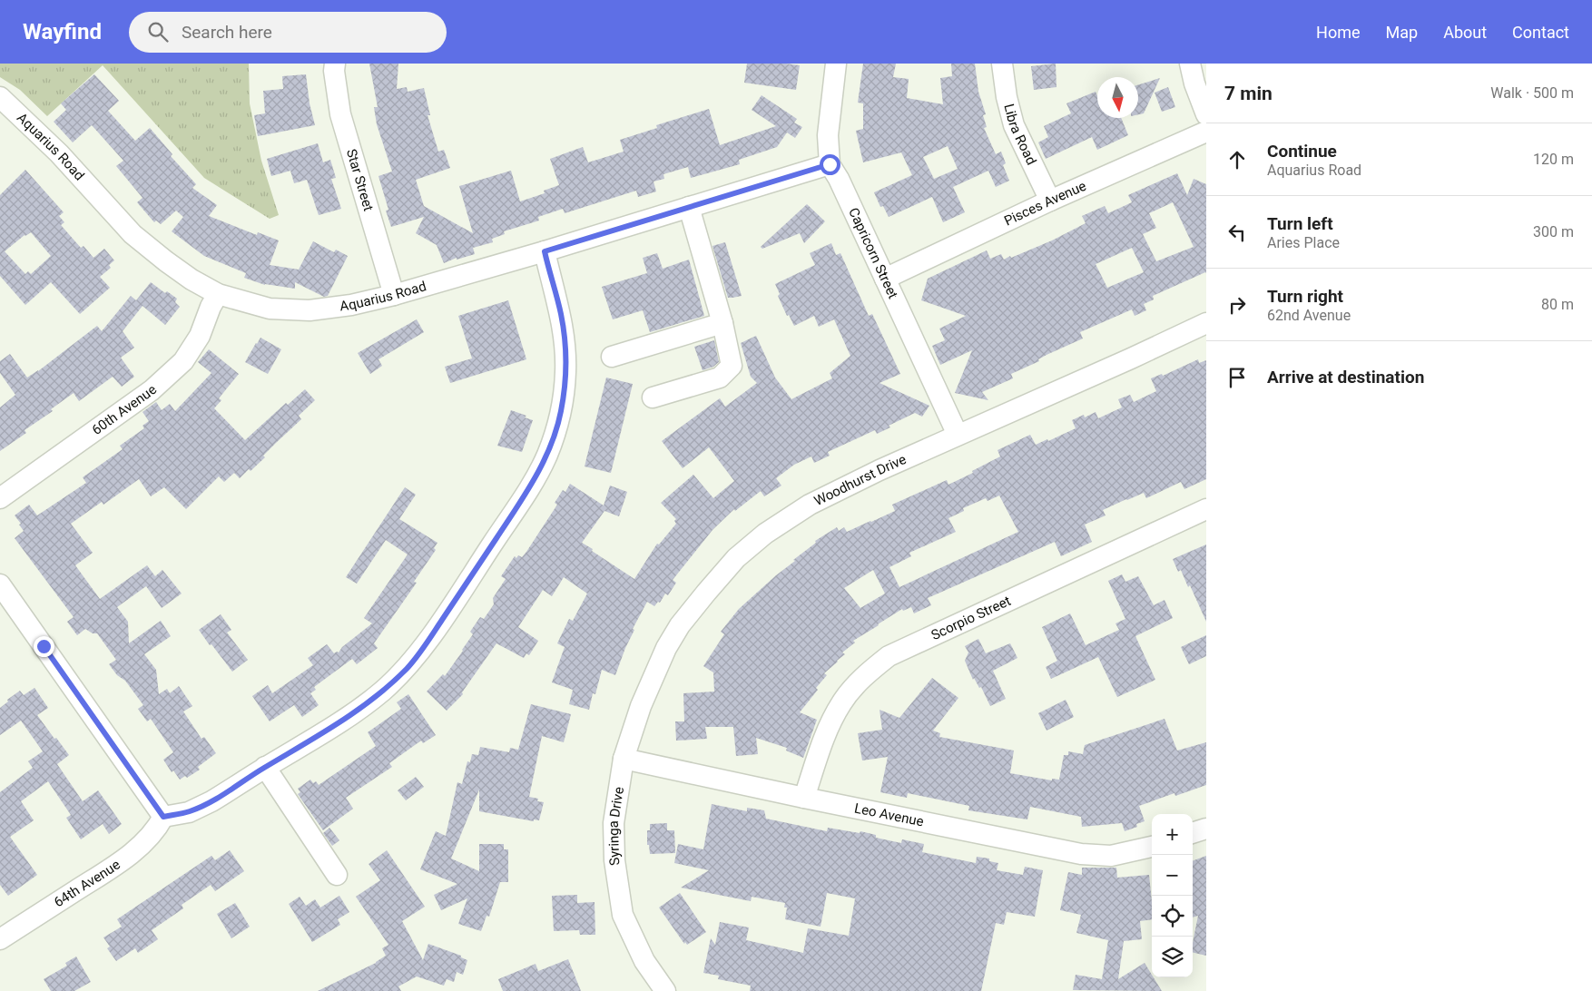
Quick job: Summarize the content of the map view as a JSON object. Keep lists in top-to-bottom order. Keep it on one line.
{"streets":{"street":["Libra Road","Aquarius Road","Star Street","Pisces Avenue","Capricorn Street","60th Avenue","Woodhurst Drive","Scorpio Street","Leo Avenue","Syringa Drive","64th Avenue"]},"crossings":[["Libra Road","Pisces Avenue"],["Aquarius Road","Star Street"],["Aquarius Road","Capricorn Street"],["Aquarius Road","60th Avenue"],["Pisces Avenue","Capricorn Street"],["Capricorn Street","Woodhurst Drive"],["Woodhurst Drive","Leo Avenue"],["Woodhurst Drive","Syringa Drive"],["Scorpio Street","Leo Avenue"],["Leo Avenue","Syringa Drive"]],"north":"bottom","page":{"header":"Wayfind","search":"Search here","nav":["Home","Map","About","Contact"],"heading":["7 min","Walk · 500 m"],"list":[["Continue","Aquarius Road","120 m"],["Turn left","Aries Place","300 m"],["Turn right","62nd Avenue","80 m"],"Arrive at destination"],"map_buttons":["+","−"]}}
